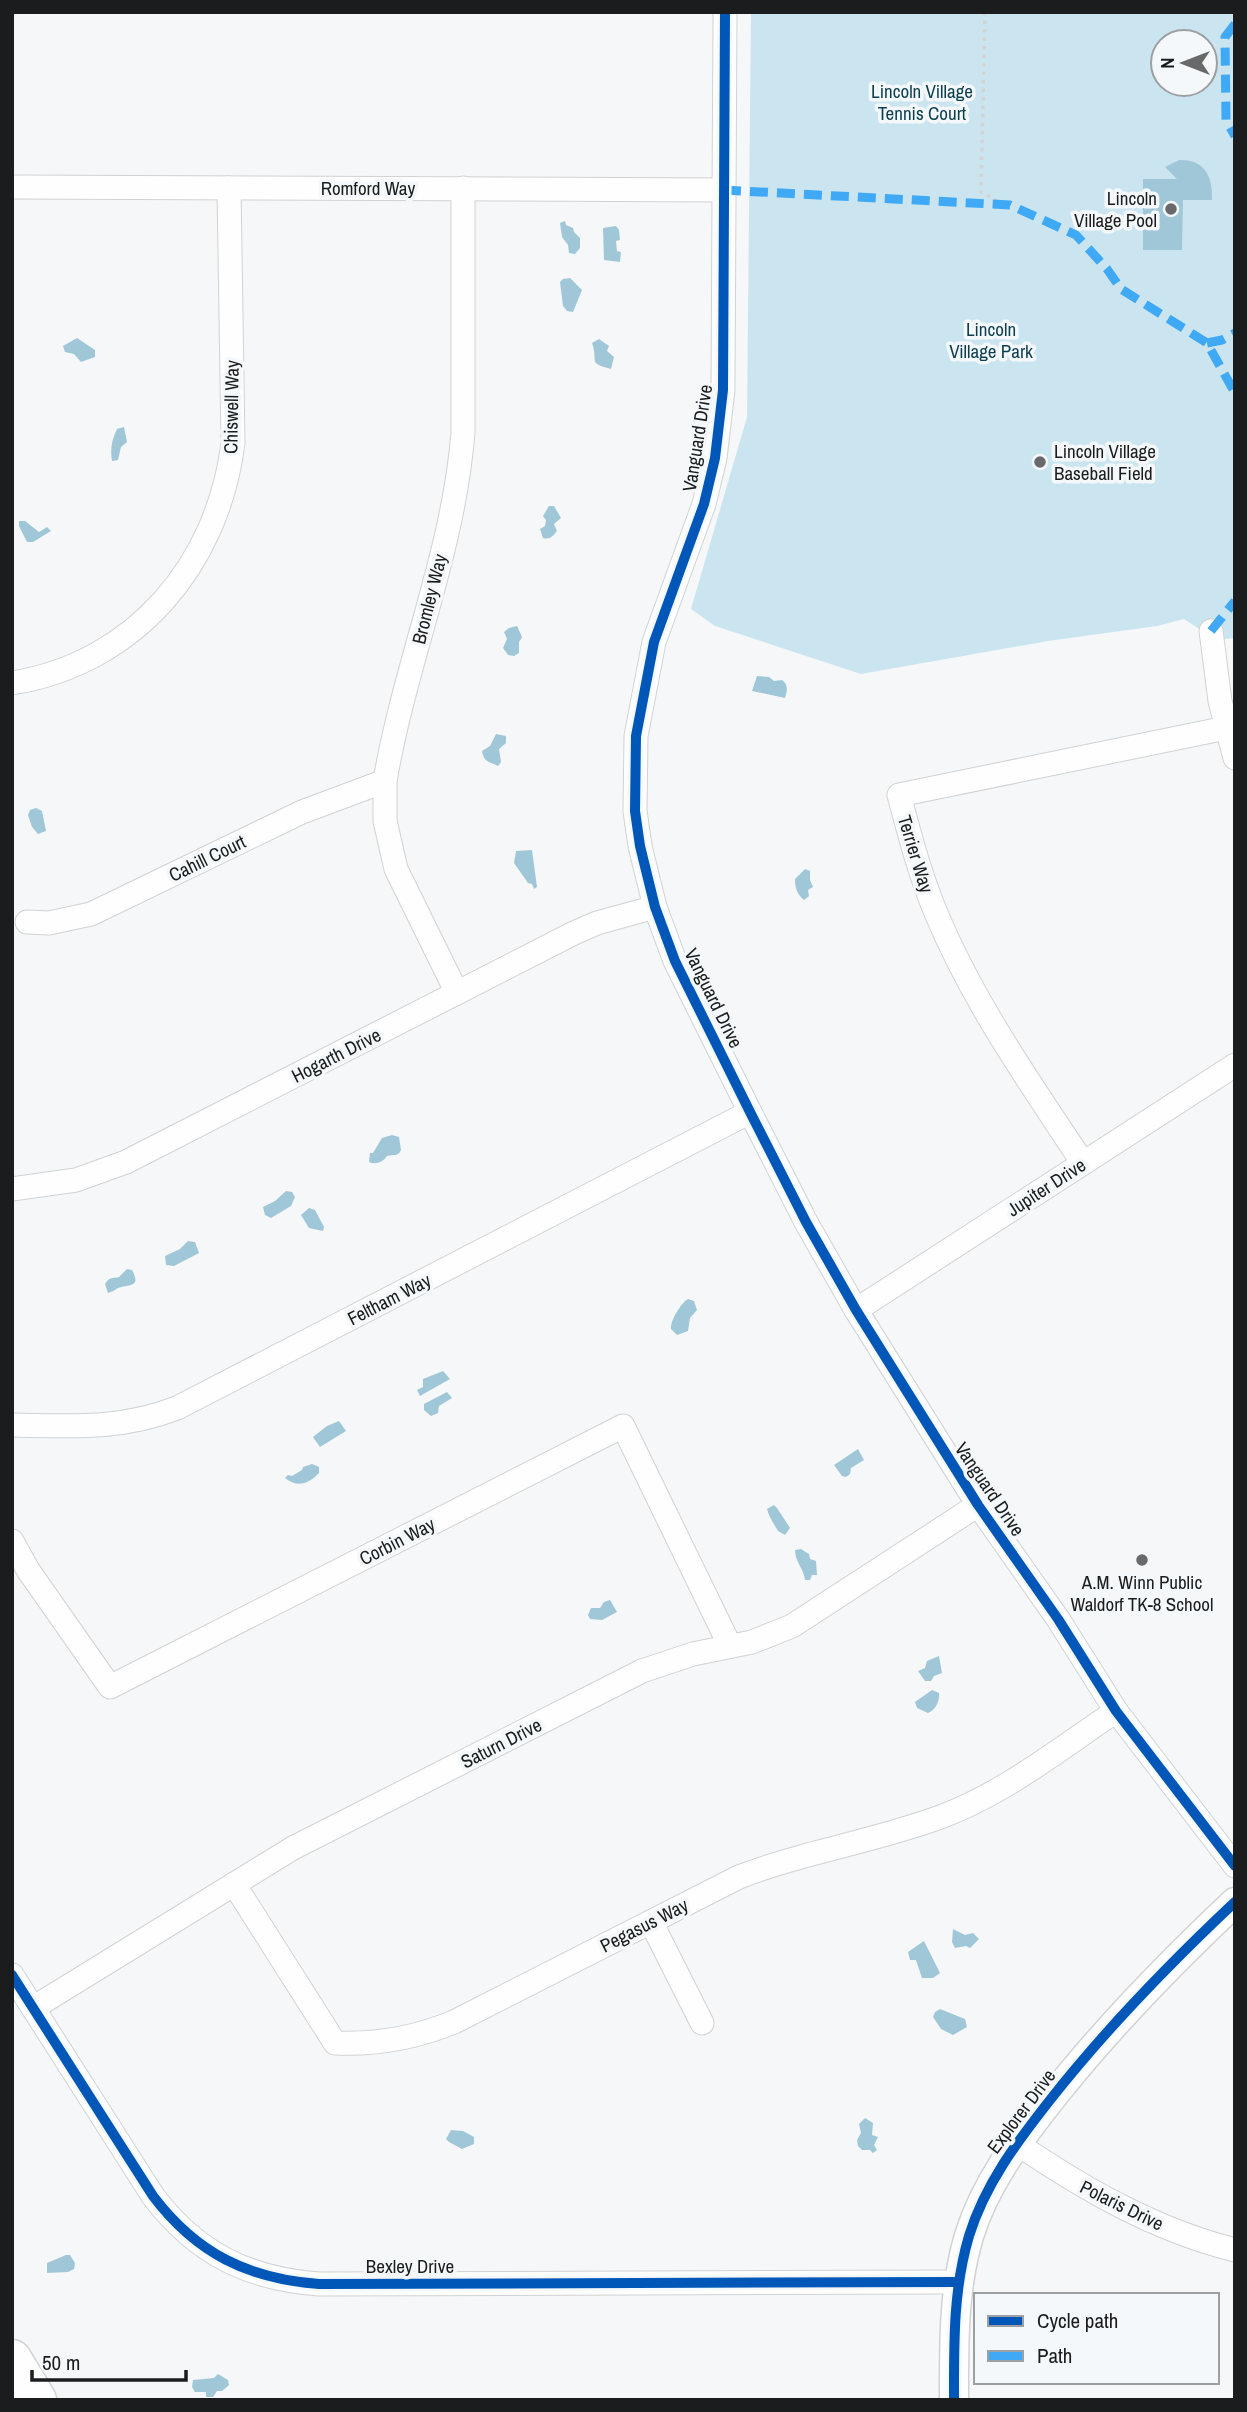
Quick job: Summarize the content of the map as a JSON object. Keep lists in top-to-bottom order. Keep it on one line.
{"streets":{"street":["Romford Way","Chiswell Way","Vanguard Drive","Bromley Way","Terrier Way","Cahill Court","Hogarth Drive","Jupiter Drive","Feltham Way","Corbin Way","Saturn Drive","Pegasus Way","Explorer Drive","Polaris Drive","Bexley Drive"]},"crossings":[["Romford Way","Chiswell Way"],["Romford Way","Vanguard Drive"],["Romford Way","Bromley Way"],["Vanguard Drive","Hogarth Drive"],["Vanguard Drive","Jupiter Drive"],["Vanguard Drive","Feltham Way"],["Vanguard Drive","Saturn Drive"],["Vanguard Drive","Pegasus Way"],["Bromley Way","Cahill Court"],["Bromley Way","Hogarth Drive"],["Terrier Way","Jupiter Drive"],["Corbin Way","Saturn Drive"],["Saturn Drive","Pegasus Way"],["Saturn Drive","Bexley Drive"],["Explorer Drive","Polaris Drive"],["Explorer Drive","Bexley Drive"]],"parks":["Lincoln Village Tennis Court","Lincoln Village Park"],"places":["Lincoln Village Pool","Lincoln Village Baseball Field","A.M. Winn Public Waldorf TK-8 School"],"legend":["Cycle path","Path"],"scale_bar":"50 m","north":"left"}
